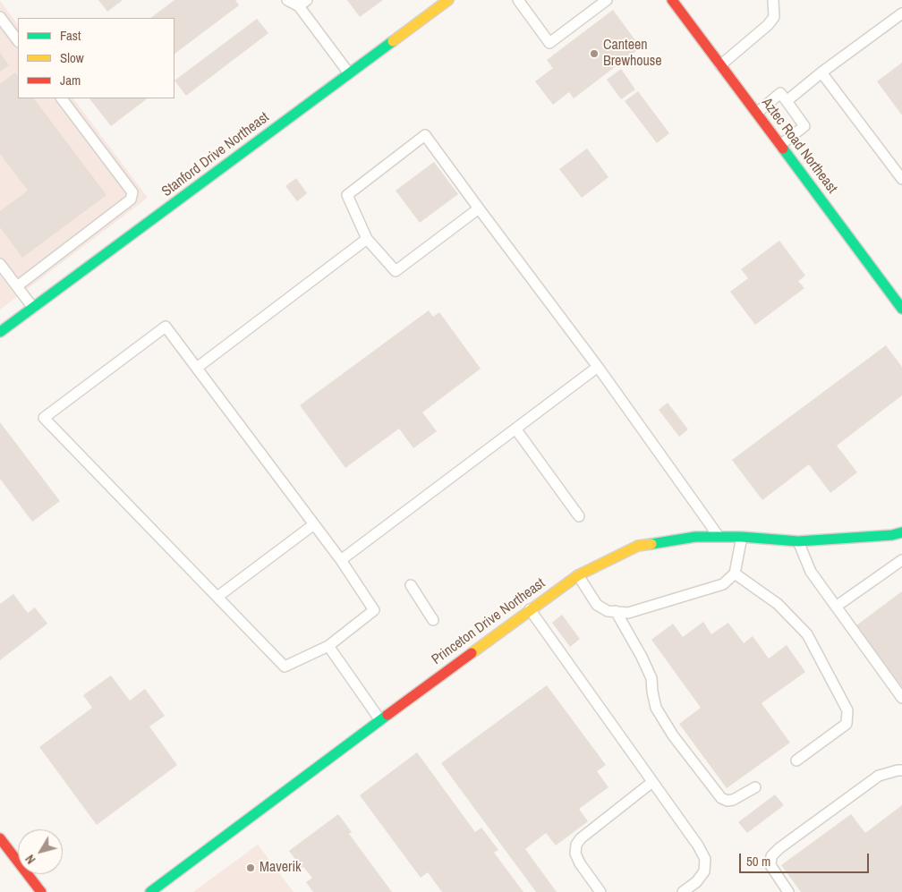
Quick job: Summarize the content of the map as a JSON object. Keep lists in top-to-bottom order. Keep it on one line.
{"streets":{"street":["Aztec Road Northeast","Stanford Drive Northeast","Princeton Drive Northeast"]},"places":["Canteen Brewhouse","Maverik"],"legend":["Fast","Slow","Jam"],"scale_bar":"50 m","north":"bottom left"}
